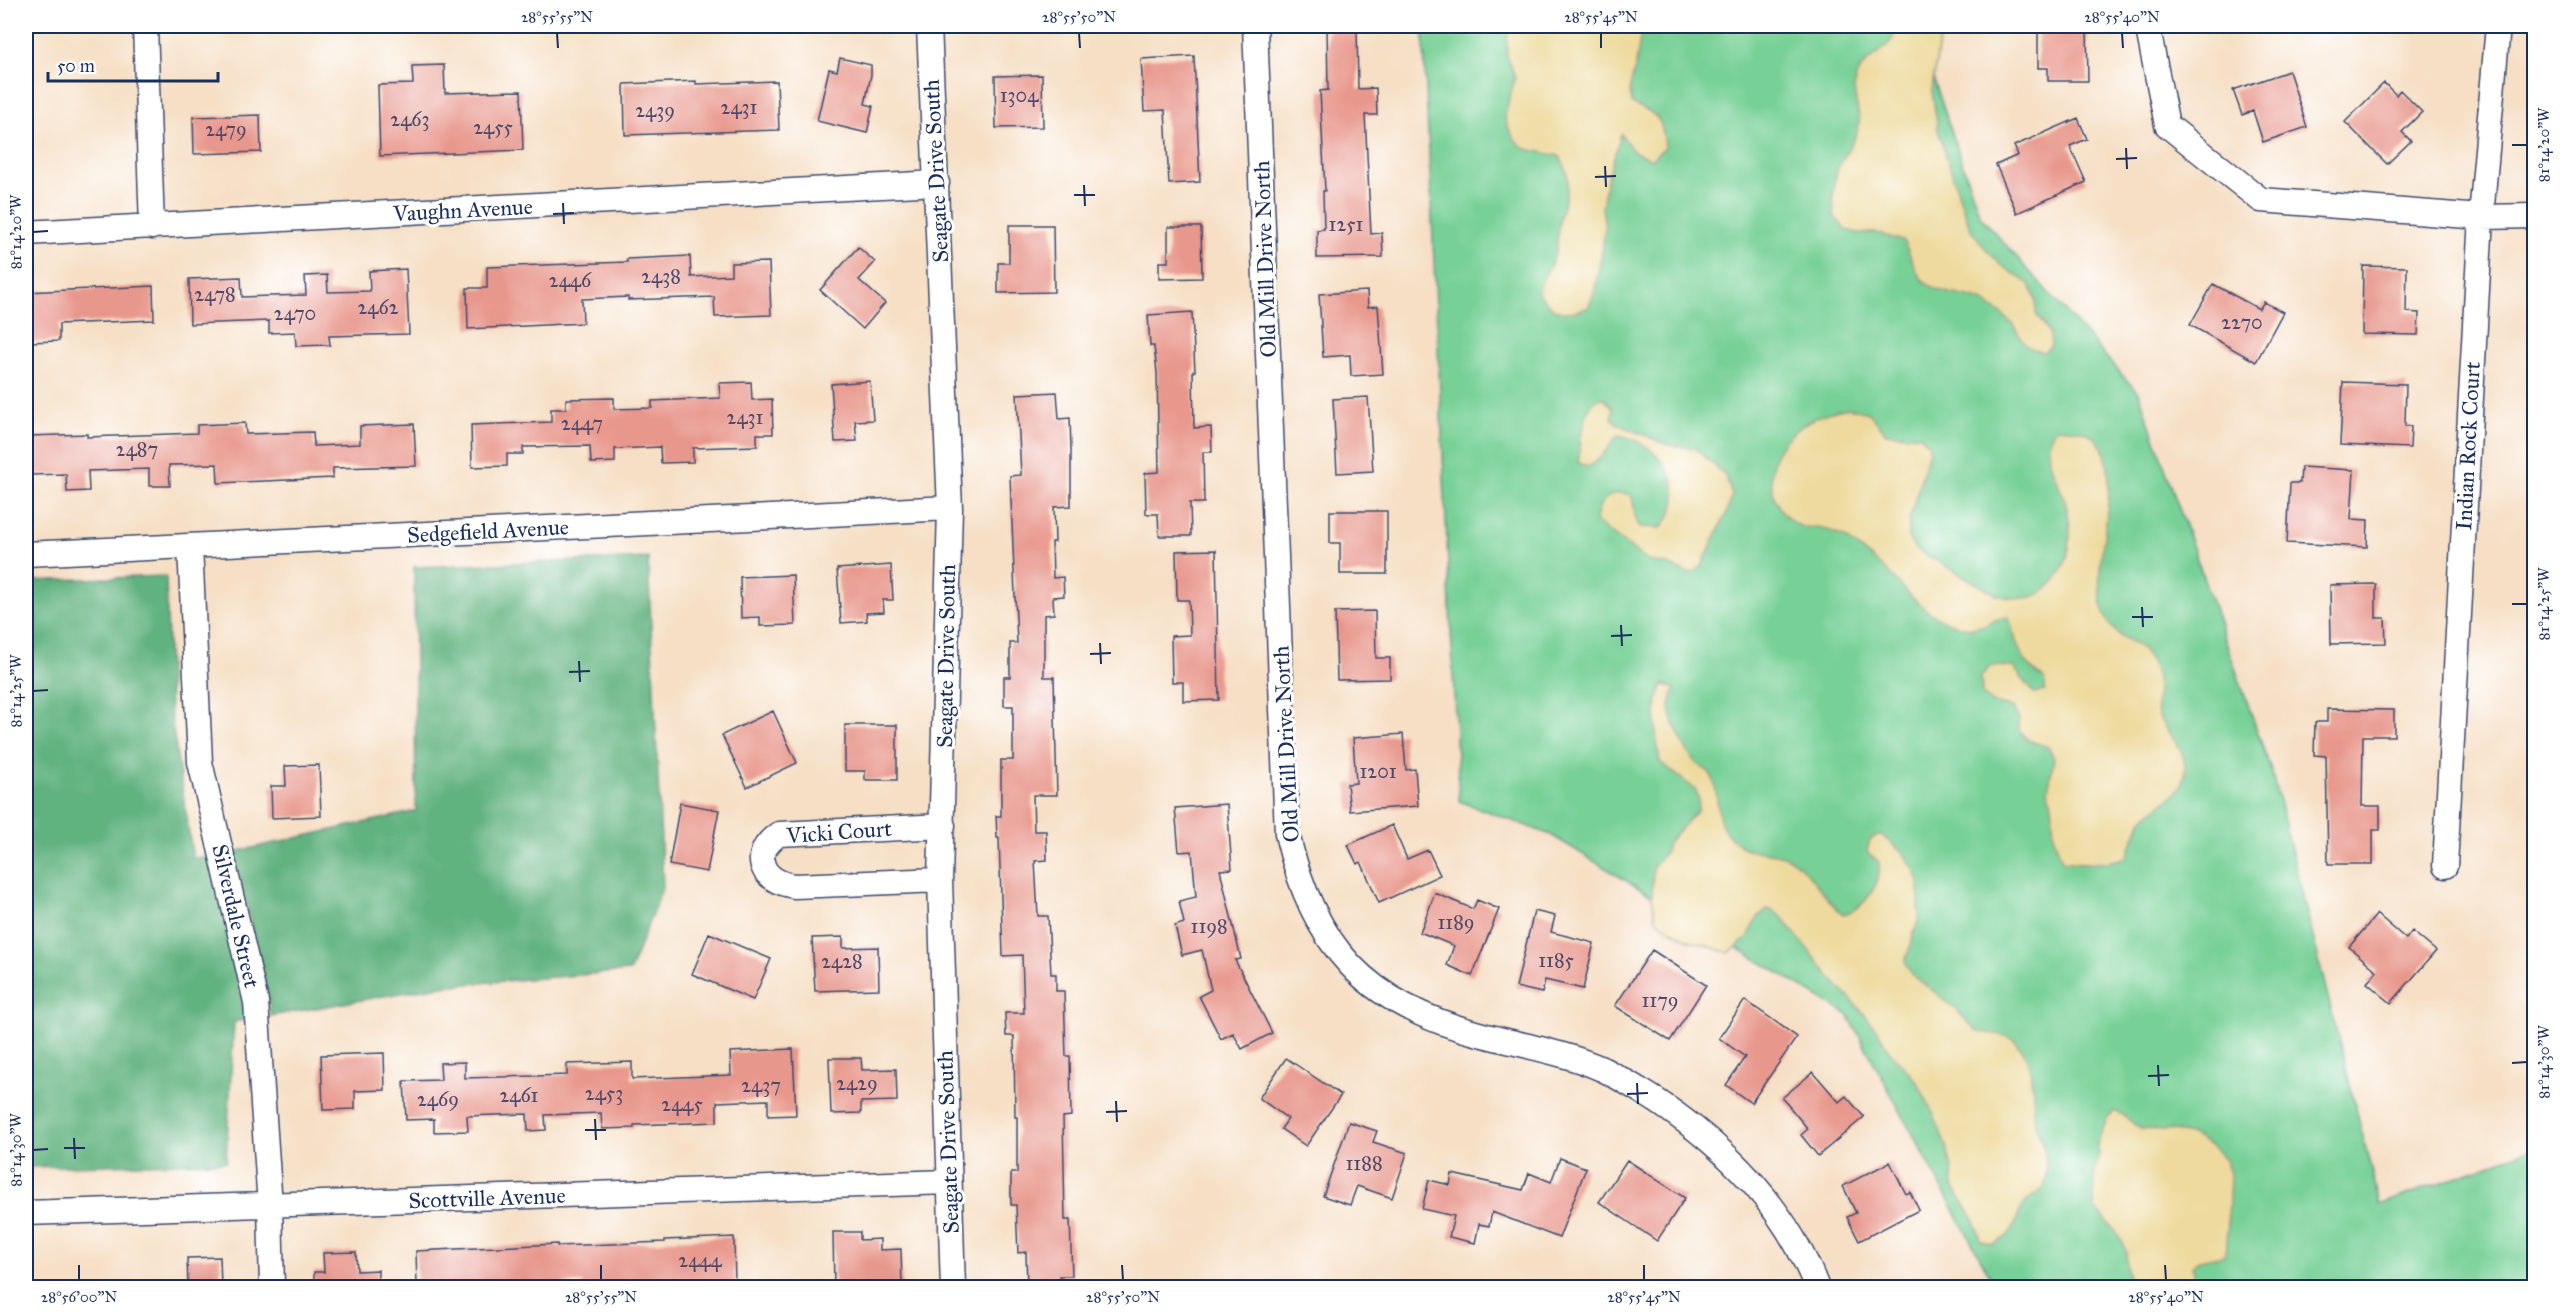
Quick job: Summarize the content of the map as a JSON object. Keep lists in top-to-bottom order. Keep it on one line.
{"streets":{"street":["Seagate Drive South","Vaughn Avenue","Old Mill Drive North","Indian Rock Court","Sedgefield Avenue","Vicki Court","Silverdale Street","Scottville Avenue"]},"crossings":[["Seagate Drive South","Vaughn Avenue"],["Seagate Drive South","Sedgefield Avenue"],["Seagate Drive South","Vicki Court"],["Seagate Drive South","Scottville Avenue"],["Sedgefield Avenue","Silverdale Street"],["Silverdale Street","Scottville Avenue"]],"house_numbers":["1304","2431","2439","2463","2455","2479","1251","2438","2446","2478","2462","2470","2270","2431","2447","2487","1201","1189","1198","1185","2428","1179","2429","2437","2453","2461","2469","2445","1188","2444"],"scale_bar":"50 m","coordinates":["28°55'55\"N","28°55'50\"N","28°55'45\"N","28°55'40\"N","81°14'20\"W","81°14'25\"W","81°14'30\"W","28°56'00\"N"]}
